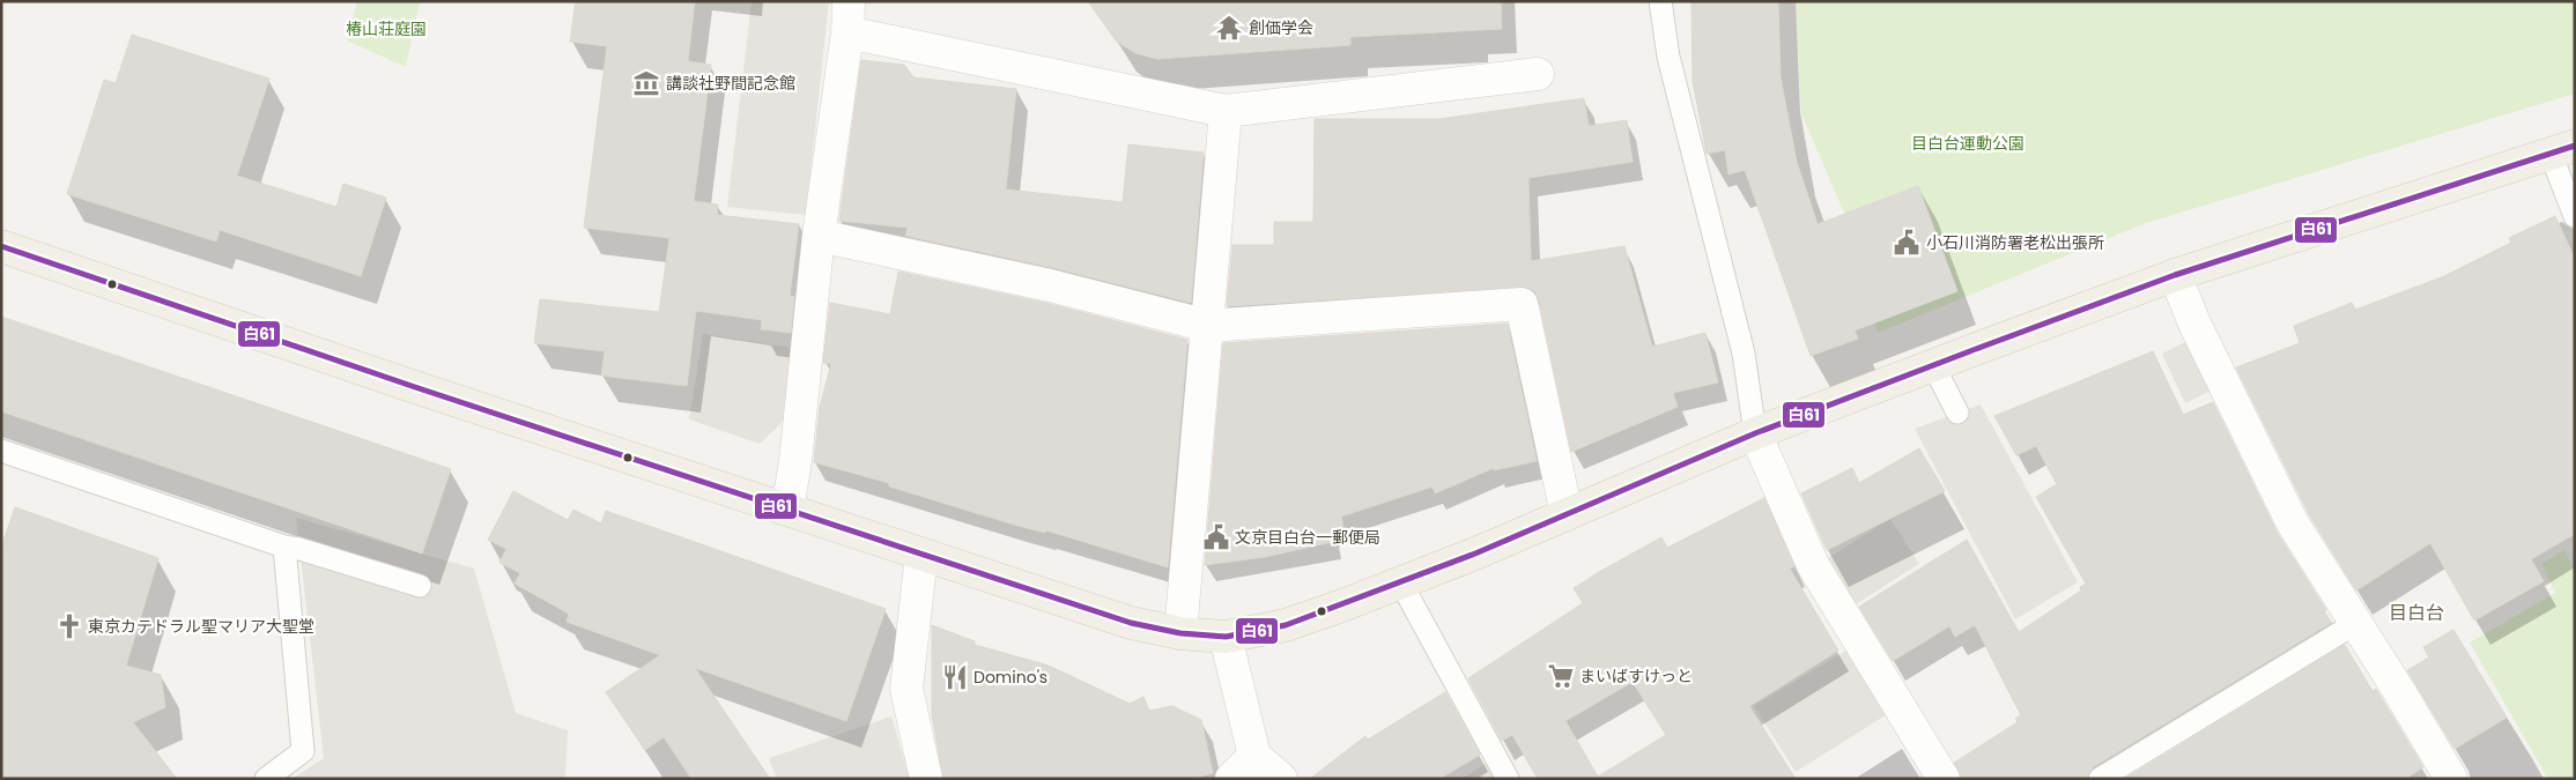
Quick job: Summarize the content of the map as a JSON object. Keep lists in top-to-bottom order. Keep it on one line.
{"districts":["目白台"],"parks":["椿山荘庭園","目白台運動公園"],"places":{"temple":["創価学会"],"museum":["講談社野間記念館"],"public building":["小石川消防署老松出張所","文京目白台一郵便局"],"church":["東京カテドラル聖マリア大聖堂"],"supermarket":["まいばすけっと"],"restaurant":["Domino's"]},"lines":["transit line 白61"]}
